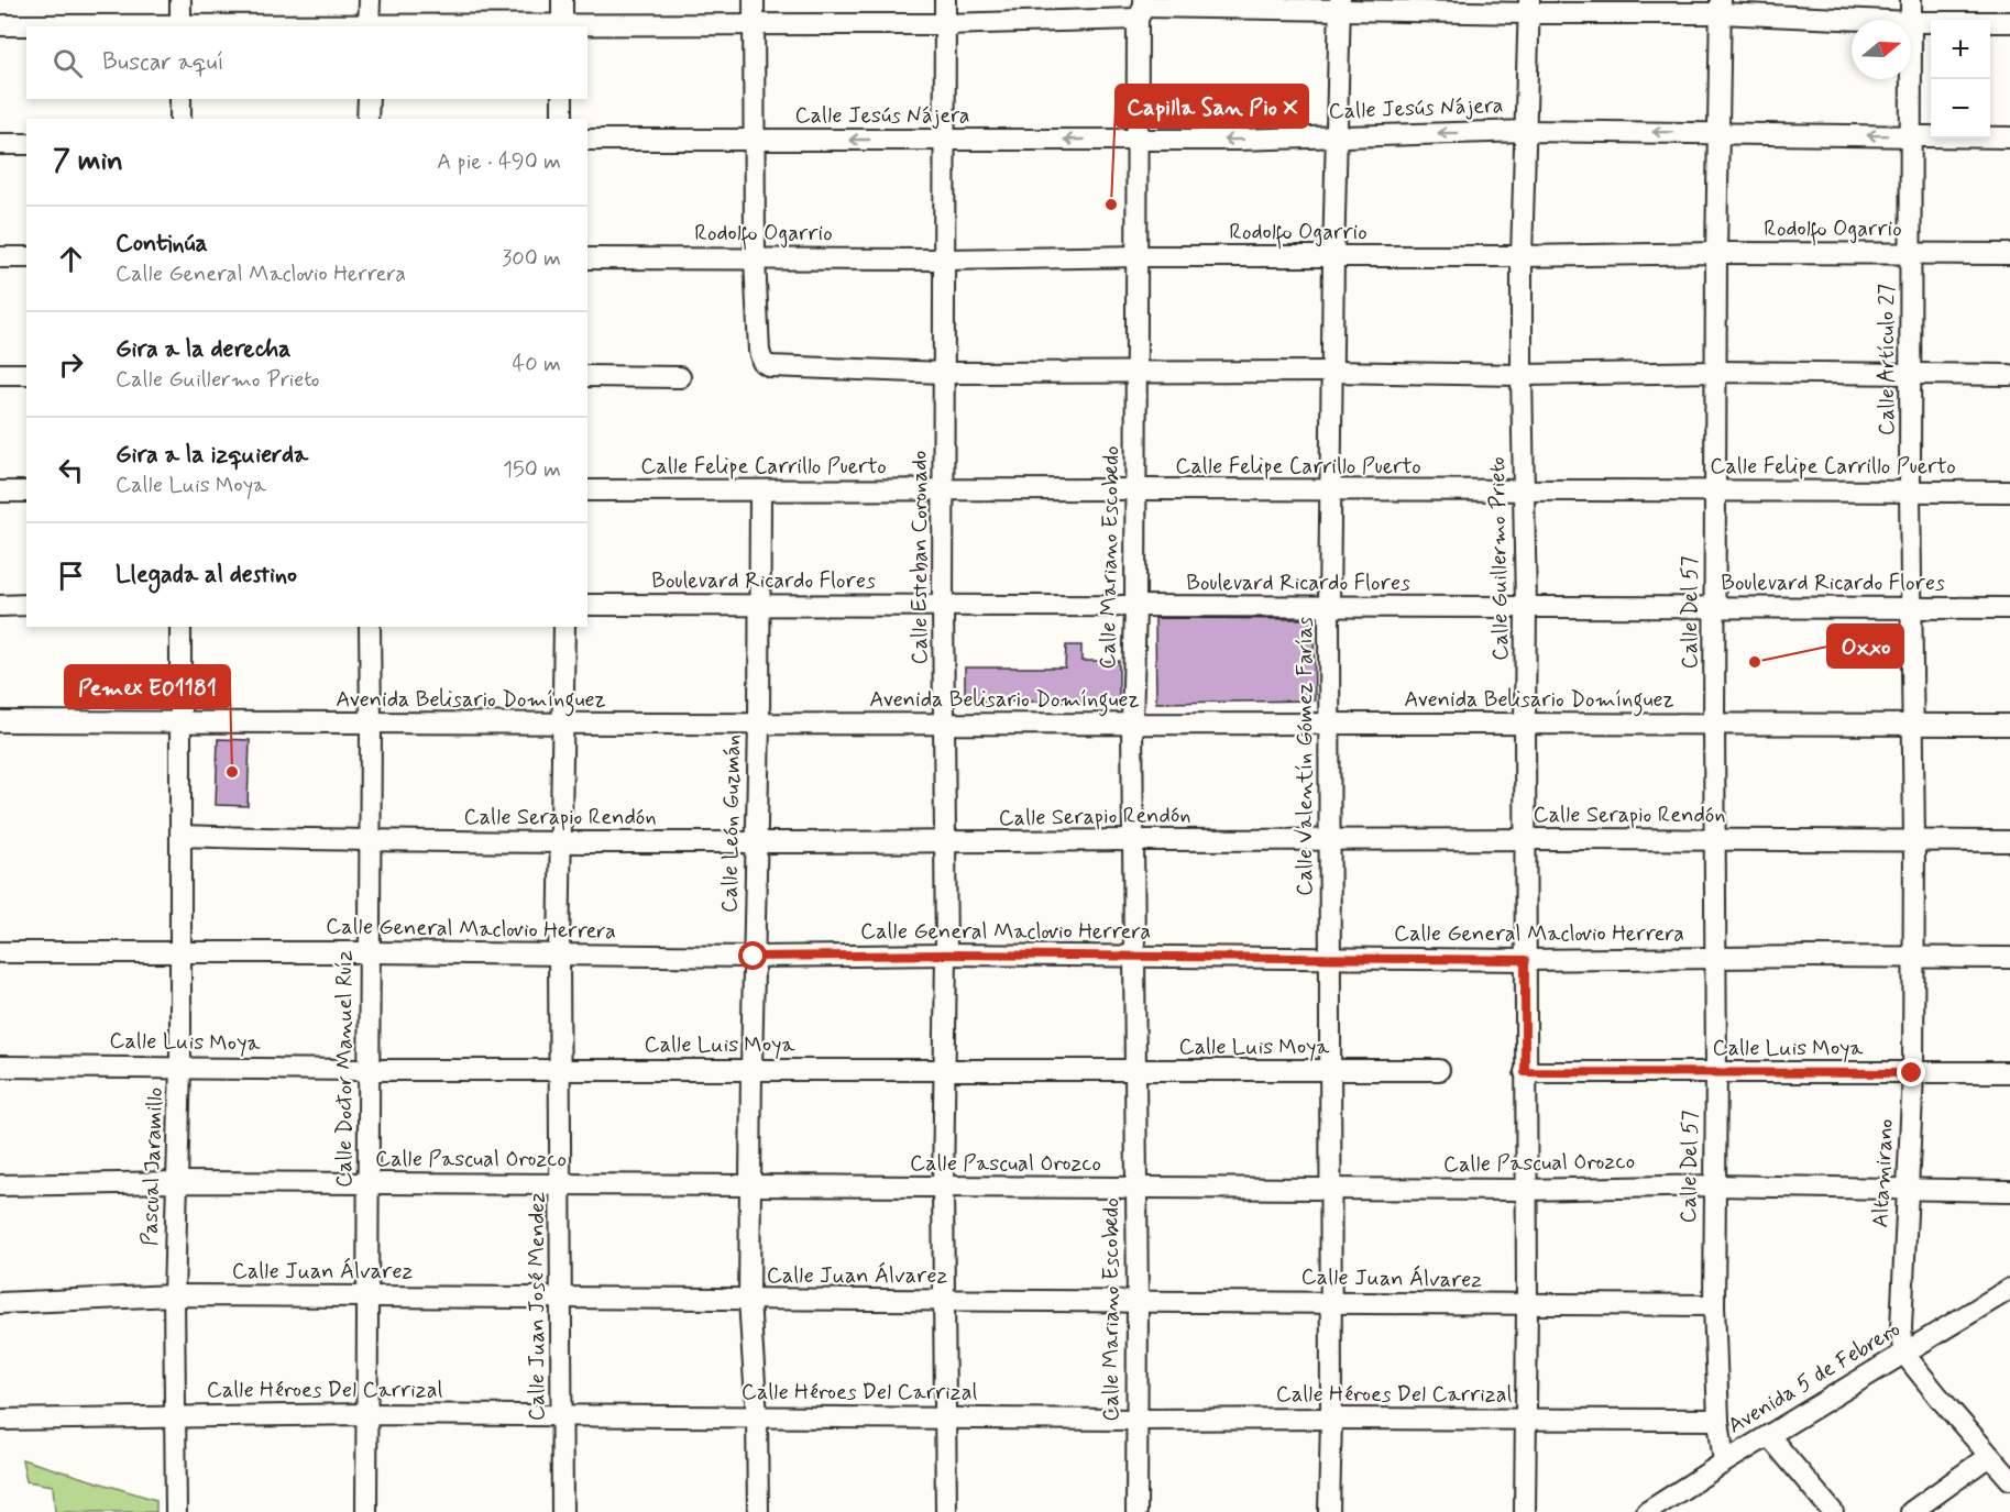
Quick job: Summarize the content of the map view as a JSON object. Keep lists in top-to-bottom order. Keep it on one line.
{"streets":{"street":["Calle Jesús Nájera","Rodolfo Ogarrio","Calle Artículo 27","Calle Felipe Carrillo Puerto","Calle Esteban Coronado","Calle Mariano Escobedo","Calle Guillermo Prieto","Boulevard Ricardo Flores","Calle Del 57","Avenida Belisario Domínguez","Calle Valentín Gómez Farías","Calle Serapio Rendón","Calle León Guzmán","Calle General Maclovio Herrera","Calle Luis Moya","Calle Doctor Manuel Ruíz","Calle Pascual Orozco","Pascual Jaramillo","Altamirano","Calle Juan Álvarez","Calle Juan José Mendez","Avenida 5 de Febrero","Calle Héroes Del Carrizal"]},"crossings":[["Calle Jesús Nájera","Calle Artículo 27"],["Calle Jesús Nájera","Calle Esteban Coronado"],["Calle Jesús Nájera","Calle Mariano Escobedo"],["Calle Jesús Nájera","Calle Guillermo Prieto"],["Calle Jesús Nájera","Calle Del 57"],["Calle Jesús Nájera","Calle Valentín Gómez Farías"],["Rodolfo Ogarrio","Calle Artículo 27"],["Rodolfo Ogarrio","Calle Esteban Coronado"],["Rodolfo Ogarrio","Calle Mariano Escobedo"],["Rodolfo Ogarrio","Calle Guillermo Prieto"],["Rodolfo Ogarrio","Calle Del 57"],["Rodolfo Ogarrio","Calle Valentín Gómez Farías"],["Calle Artículo 27","Calle Felipe Carrillo Puerto"],["Calle Artículo 27","Boulevard Ricardo Flores"],["Calle Artículo 27","Avenida Belisario Domínguez"],["Calle Artículo 27","Calle Serapio Rendón"],["Calle Artículo 27","Calle General Maclovio Herrera"],["Calle Artículo 27","Altamirano"],["Calle Felipe Carrillo Puerto","Calle Esteban Coronado"],["Calle Felipe Carrillo Puerto","Calle Mariano Escobedo"],["Calle Felipe Carrillo Puerto","Calle Guillermo Prieto"],["Calle Felipe Carrillo Puerto","Calle Del 57"],["Calle Felipe Carrillo Puerto","Calle Valentín Gómez Farías"],["Calle Felipe Carrillo Puerto","Calle León Guzmán"],["Calle Esteban Coronado","Boulevard Ricardo Flores"],["Calle Esteban Coronado","Avenida Belisario Domínguez"],["Calle Esteban Coronado","Calle Serapio Rendón"],["Calle Esteban Coronado","Calle General Maclovio Herrera"],["Calle Esteban Coronado","Calle Luis Moya"],["Calle Esteban Coronado","Calle Pascual Orozco"],["Calle Esteban Coronado","Calle Juan Álvarez"],["Calle Esteban Coronado","Calle Héroes Del Carrizal"],["Calle Mariano Escobedo","Boulevard Ricardo Flores"],["Calle Mariano Escobedo","Avenida Belisario Domínguez"],["Calle Mariano Escobedo","Calle Serapio Rendón"],["Calle Mariano Escobedo","Calle General Maclovio Herrera"],["Calle Mariano Escobedo","Calle Luis Moya"],["Calle Mariano Escobedo","Calle Pascual Orozco"],["Calle Mariano Escobedo","Calle Juan Álvarez"],["Calle Mariano Escobedo","Calle Héroes Del Carrizal"],["Calle Guillermo Prieto","Boulevard Ricardo Flores"],["Calle Guillermo Prieto","Avenida Belisario Domínguez"],["Calle Guillermo Prieto","Calle Serapio Rendón"],["Calle Guillermo Prieto","Calle General Maclovio Herrera"],["Calle Guillermo Prieto","Calle Luis Moya"],["Calle Guillermo Prieto","Calle Pascual Orozco"],["Calle Guillermo Prieto","Calle Juan Álvarez"],["Calle Guillermo Prieto","Calle Héroes Del Carrizal"],["Boulevard Ricardo Flores","Calle Del 57"],["Boulevard Ricardo Flores","Calle Valentín Gómez Farías"],["Boulevard Ricardo Flores","Calle León Guzmán"],["Calle Del 57","Avenida Belisario Domínguez"],["Calle Del 57","Calle Serapio Rendón"],["Calle Del 57","Calle General Maclovio Herrera"],["Calle Del 57","Calle Luis Moya"],["Calle Del 57","Calle Pascual Orozco"],["Calle Del 57","Calle Juan Álvarez"],["Calle Del 57","Avenida 5 de Febrero"],["Calle Del 57","Calle Héroes Del Carrizal"],["Avenida Belisario Domínguez","Calle Valentín Gómez Farías"],["Avenida Belisario Domínguez","Calle León Guzmán"],["Avenida Belisario Domínguez","Calle Doctor Manuel Ruíz"],["Avenida Belisario Domínguez","Pascual Jaramillo"],["Avenida Belisario Domínguez","Calle Juan José Mendez"],["Calle Valentín Gómez Farías","Calle Serapio Rendón"],["Calle Valentín Gómez Farías","Calle General Maclovio Herrera"],["Calle Valentín Gómez Farías","Calle Luis Moya"],["Calle Valentín Gómez Farías","Calle Pascual Orozco"],["Calle Valentín Gómez Farías","Calle Juan Álvarez"],["Calle Valentín Gómez Farías","Calle Héroes Del Carrizal"],["Calle Serapio Rendón","Calle León Guzmán"],["Calle Serapio Rendón","Calle Doctor Manuel Ruíz"],["Calle Serapio Rendón","Pascual Jaramillo"],["Calle Serapio Rendón","Calle Juan José Mendez"],["Calle León Guzmán","Calle General Maclovio Herrera"],["Calle León Guzmán","Calle Luis Moya"],["Calle León Guzmán","Calle Pascual Orozco"],["Calle León Guzmán","Calle Juan Álvarez"],["Calle León Guzmán","Calle Héroes Del Carrizal"],["Calle General Maclovio Herrera","Calle Doctor Manuel Ruíz"],["Calle General Maclovio Herrera","Pascual Jaramillo"],["Calle General Maclovio Herrera","Altamirano"],["Calle General Maclovio Herrera","Calle Juan José Mendez"],["Calle Luis Moya","Calle Doctor Manuel Ruíz"],["Calle Luis Moya","Pascual Jaramillo"],["Calle Luis Moya","Altamirano"],["Calle Luis Moya","Calle Juan José Mendez"],["Calle Doctor Manuel Ruíz","Calle Pascual Orozco"],["Calle Doctor Manuel Ruíz","Calle Juan Álvarez"],["Calle Doctor Manuel Ruíz","Calle Héroes Del Carrizal"],["Calle Pascual Orozco","Pascual Jaramillo"],["Calle Pascual Orozco","Altamirano"],["Calle Pascual Orozco","Calle Juan José Mendez"],["Pascual Jaramillo","Calle Juan Álvarez"],["Pascual Jaramillo","Calle Héroes Del Carrizal"],["Altamirano","Avenida 5 de Febrero"],["Calle Juan Álvarez","Calle Juan José Mendez"],["Calle Juan José Mendez","Calle Héroes Del Carrizal"]],"places":["Capilla San Pio X","Oxxo","Pemex E01181"],"north":"right","page":{"map_buttons":["+","−"],"search":"Buscar aquí","heading":["7 min","A pie · 490 m"],"list":[["Continúa","Calle General Maclovio Herrera","300 m"],["Gira a la derecha","Calle Guillermo Prieto","40 m"],["Gira a la izquierda","Calle Luis Moya","150 m"],"Llegada al destino"]}}
